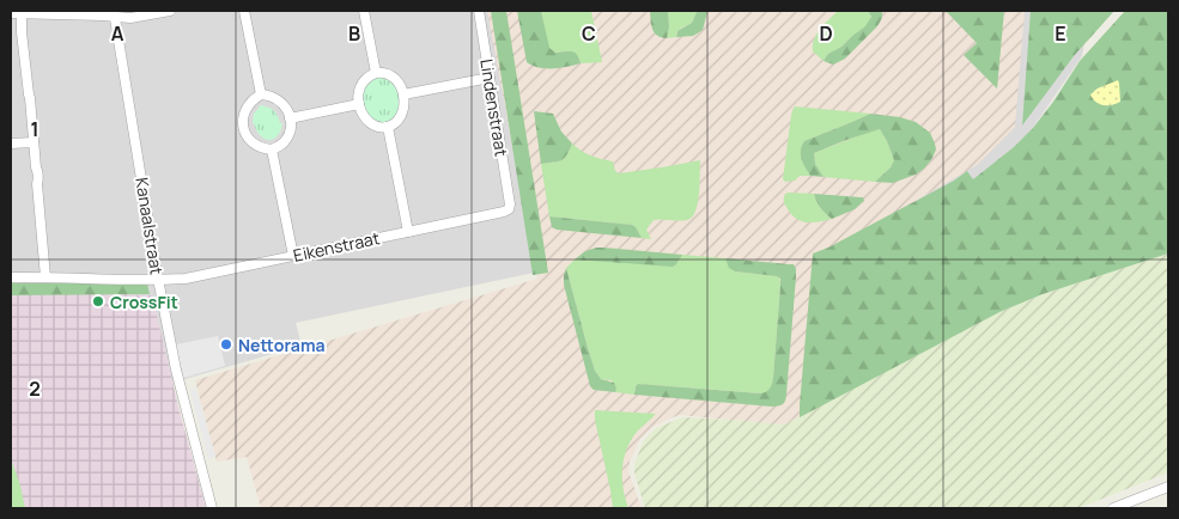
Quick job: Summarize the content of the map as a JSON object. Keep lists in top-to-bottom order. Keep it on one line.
{"streets":{"street":["Lindenstraat","Kanaalstraat","Eikenstraat"]},"crossings":[["Lindenstraat","Eikenstraat"],["Kanaalstraat","Eikenstraat"]],"places":["CrossFit","Nettorama"],"grid":{"columns":["A","B","C","D","E"],"rows":["1","2"]}}
